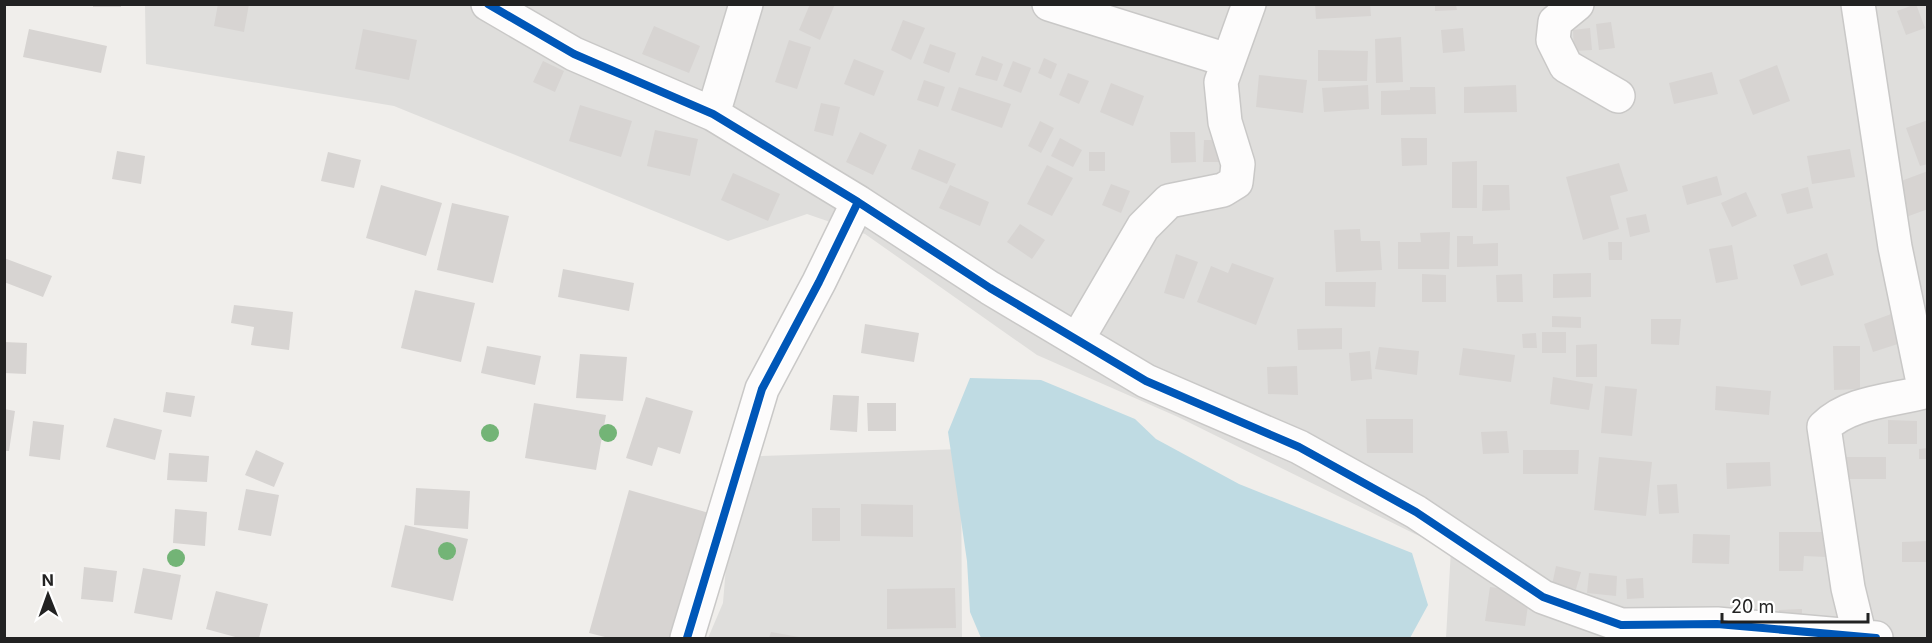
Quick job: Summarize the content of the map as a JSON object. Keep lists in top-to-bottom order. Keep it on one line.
{"scale_bar":"20 m","north":"top"}
